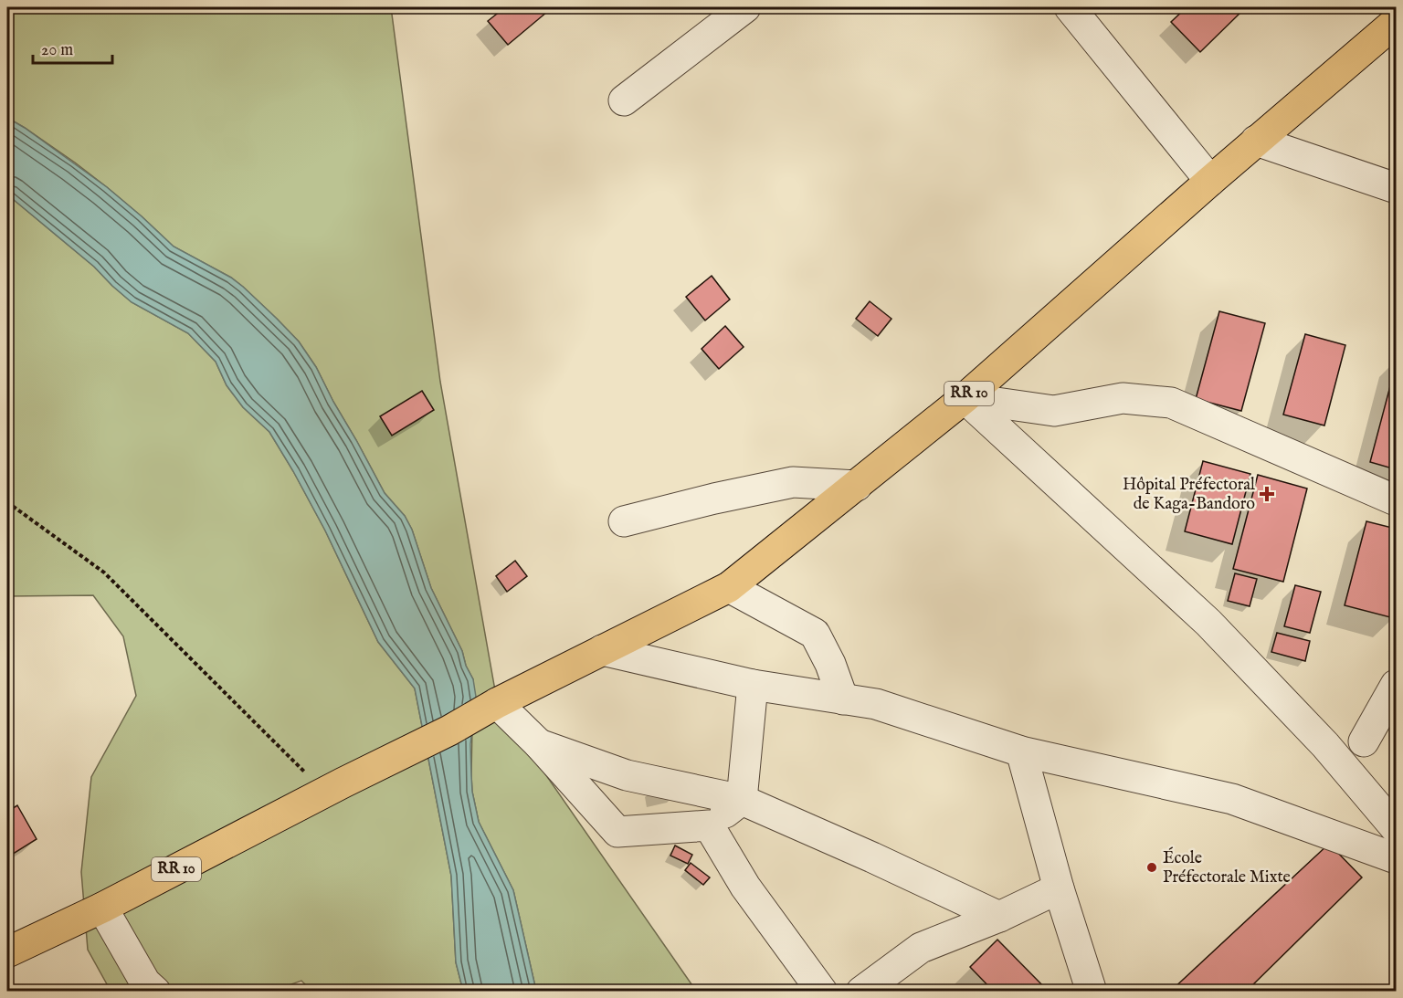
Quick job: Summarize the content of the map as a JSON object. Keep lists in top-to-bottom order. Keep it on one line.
{"streets":{"main road":["RR 10"]},"places":{"health":["Hôpital Préfectoral de Kaga-Bandoro"],"other":["École Préfectorale Mixte"]},"scale_bar":"20 m"}
